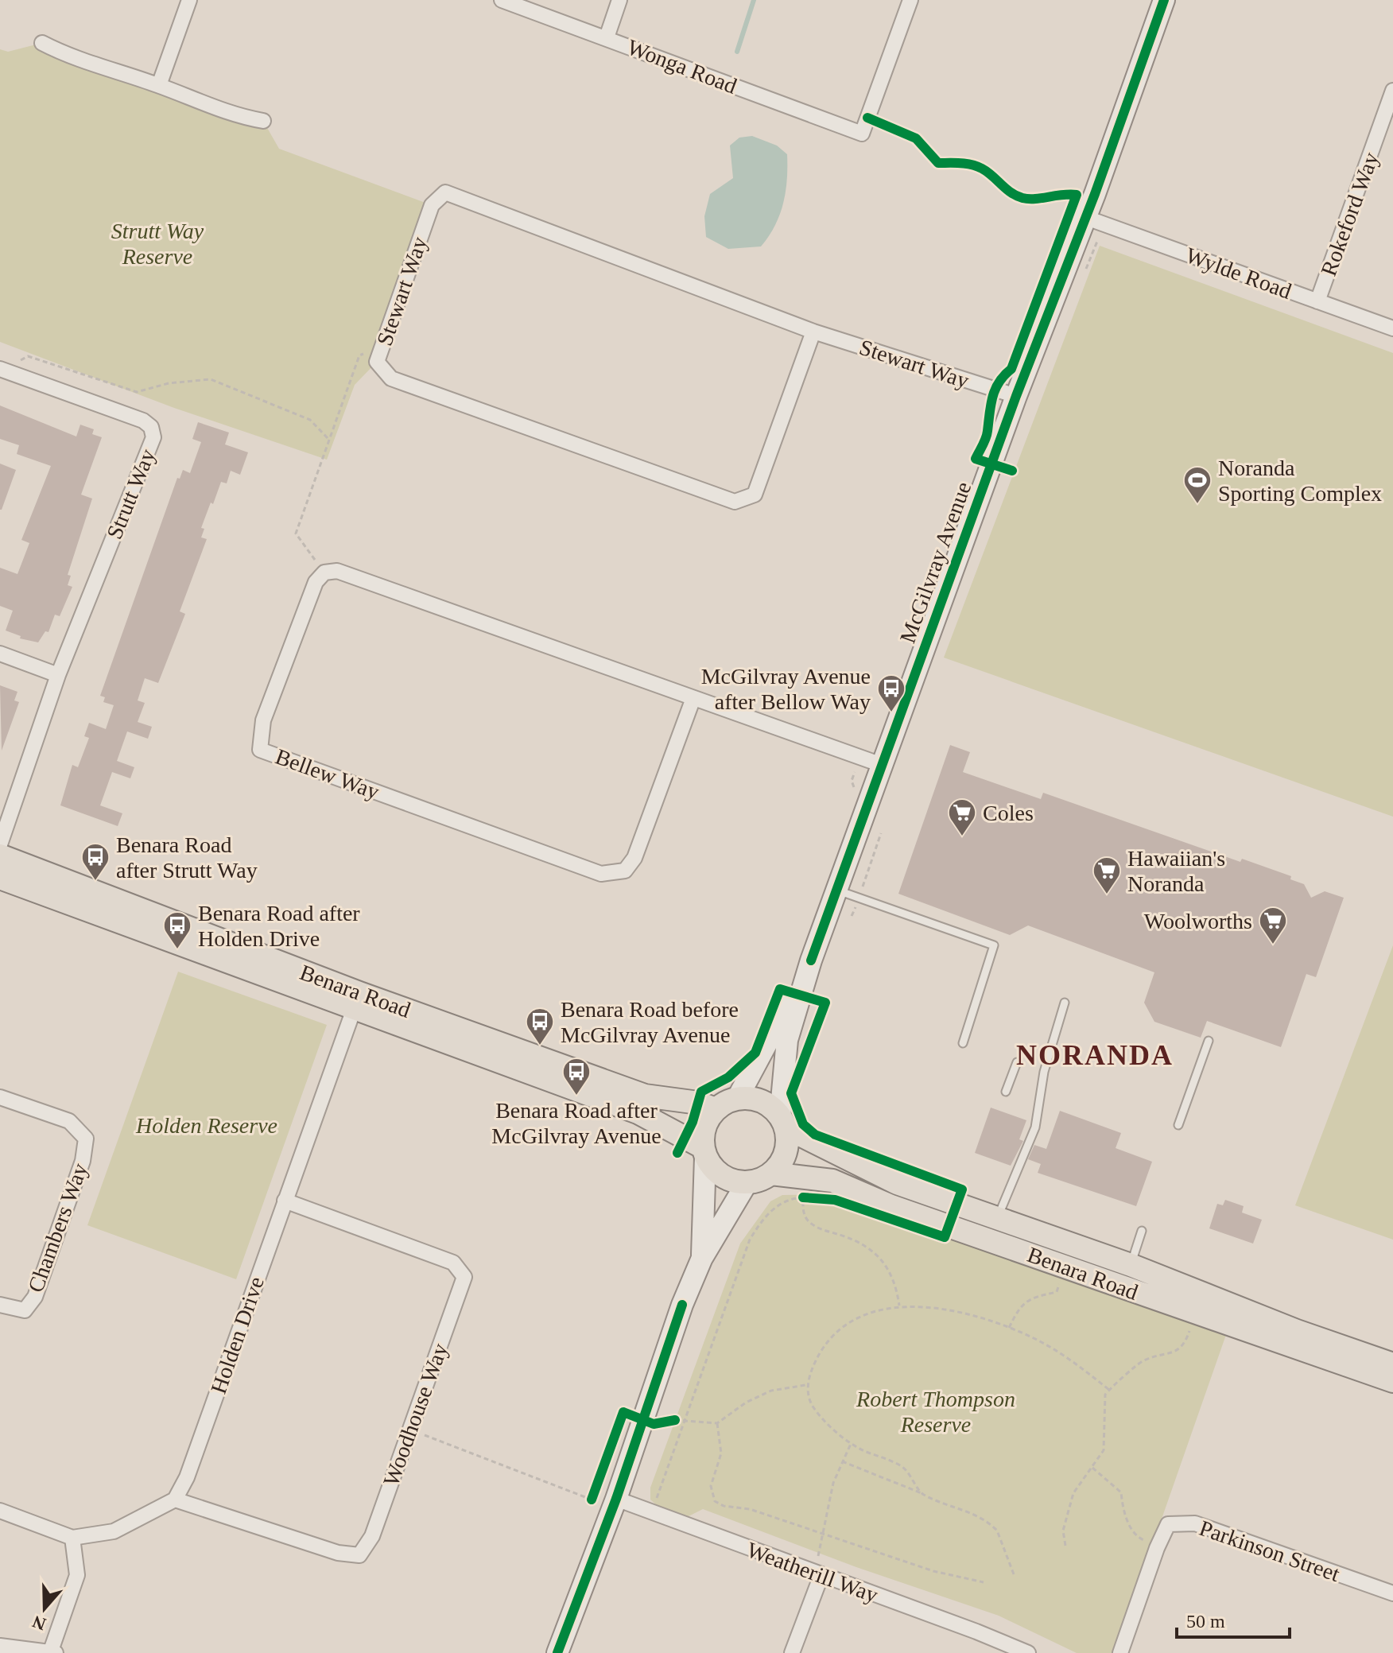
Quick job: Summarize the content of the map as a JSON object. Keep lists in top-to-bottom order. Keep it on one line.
{"streets":{"main road":["McGilvray Avenue","Benara Road"],"street":["Wonga Road","Rokeford Way","Wylde Road","Stewart Way","Strutt Way","Bellew Way","Chambers Way","Holden Drive","Woodhouse Way","Parkinson Street","Weatherill Way"]},"crossings":[["Rokeford Way","Wylde Road"],["Wylde Road","McGilvray Avenue"],["Stewart Way","McGilvray Avenue"],["McGilvray Avenue","Benara Road"],["Benara Road","Holden Drive"],["Holden Drive","Woodhouse Way"]],"districts":["NORANDA"],"parks":["Strutt Way Reserve","Holden Reserve","Robert Thompson Reserve"],"places":{"sports":["Noranda Sporting Complex"],"bus stop":["McGilvray Avenue after Bellow Way","Benara Road after Strutt Way","Benara Road after Holden Drive","Benara Road before McGilvray Avenue","Benara Road after McGilvray Avenue"],"supermarket":["Coles","Hawaiian's Noranda","Woolworths"]},"scale_bar":"50 m","north":"bottom"}
